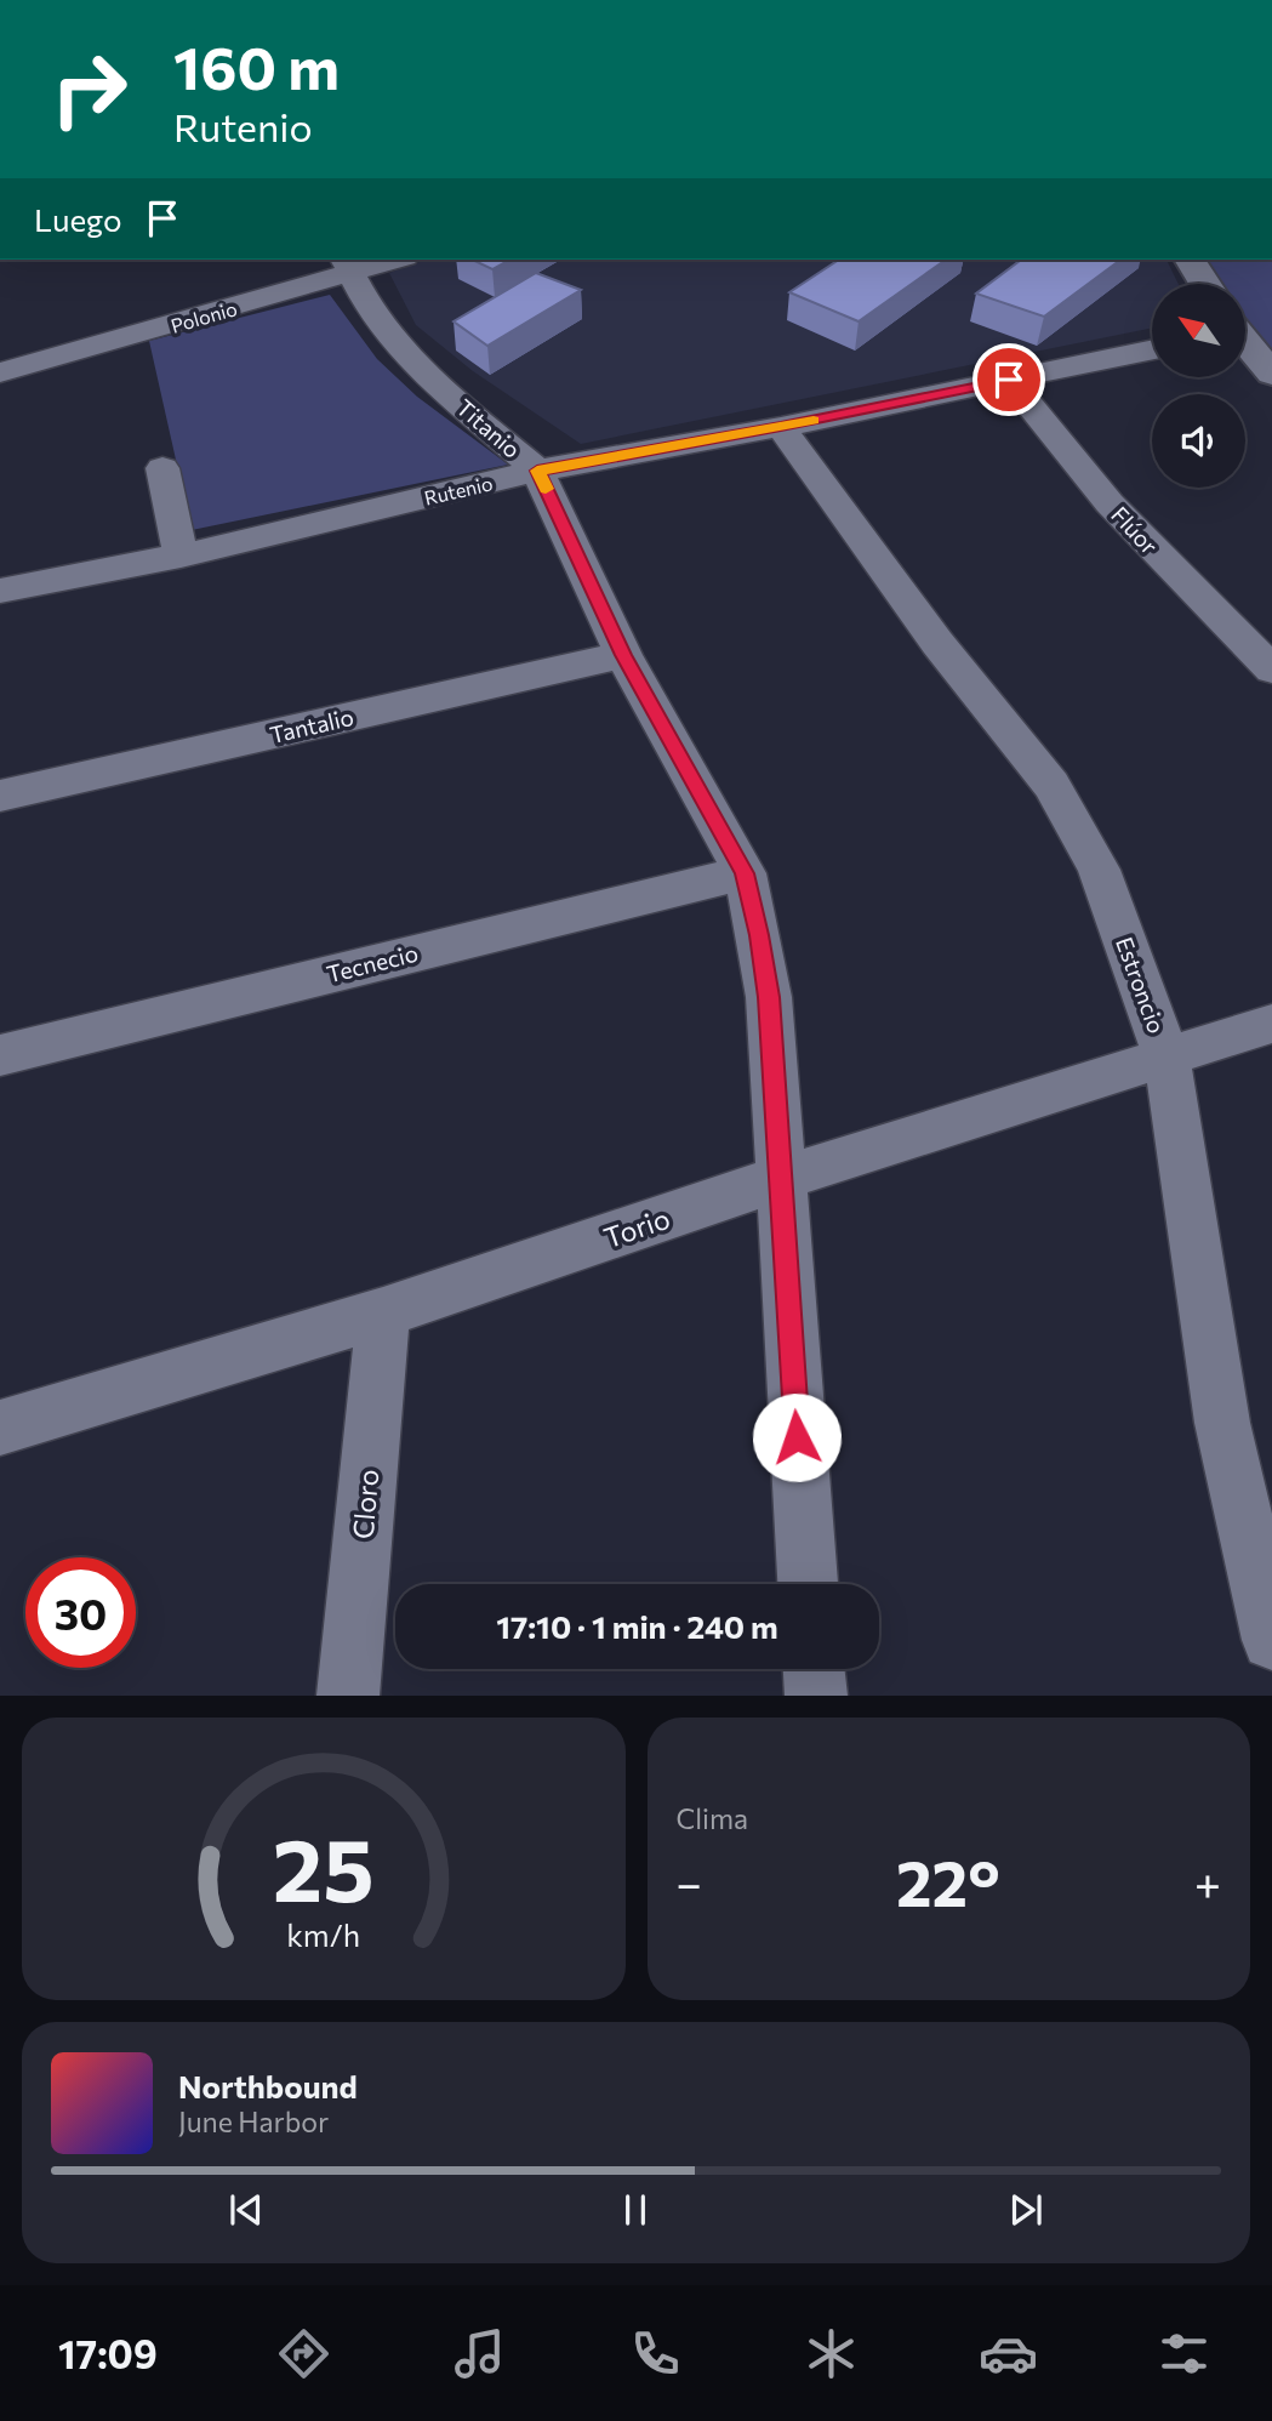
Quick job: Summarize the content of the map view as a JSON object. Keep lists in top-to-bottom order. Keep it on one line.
{"streets":{"street":["Polonio","Titanio","Rutenio","Flúor","Tantalio","Tecnecio","Estroncio","Torio","Cloro"]},"crossings":[["Polonio","Titanio"],["Titanio","Rutenio"],["Titanio","Tantalio"],["Titanio","Tecnecio"],["Titanio","Torio"],["Rutenio","Flúor"],["Rutenio","Estroncio"],["Estroncio","Torio"],["Torio","Cloro"]],"north":"top left","page":{"turn":["160 m","Rutenio"],"then":"Luego","limit":"30","trip":"17:10 · 1 min · 240 m","tile":"Clima","heat":["−","22°","+"],"song":["Northbound","June Harbor"],"tabs":"17:09","gauge":["25","km/h"]}}
